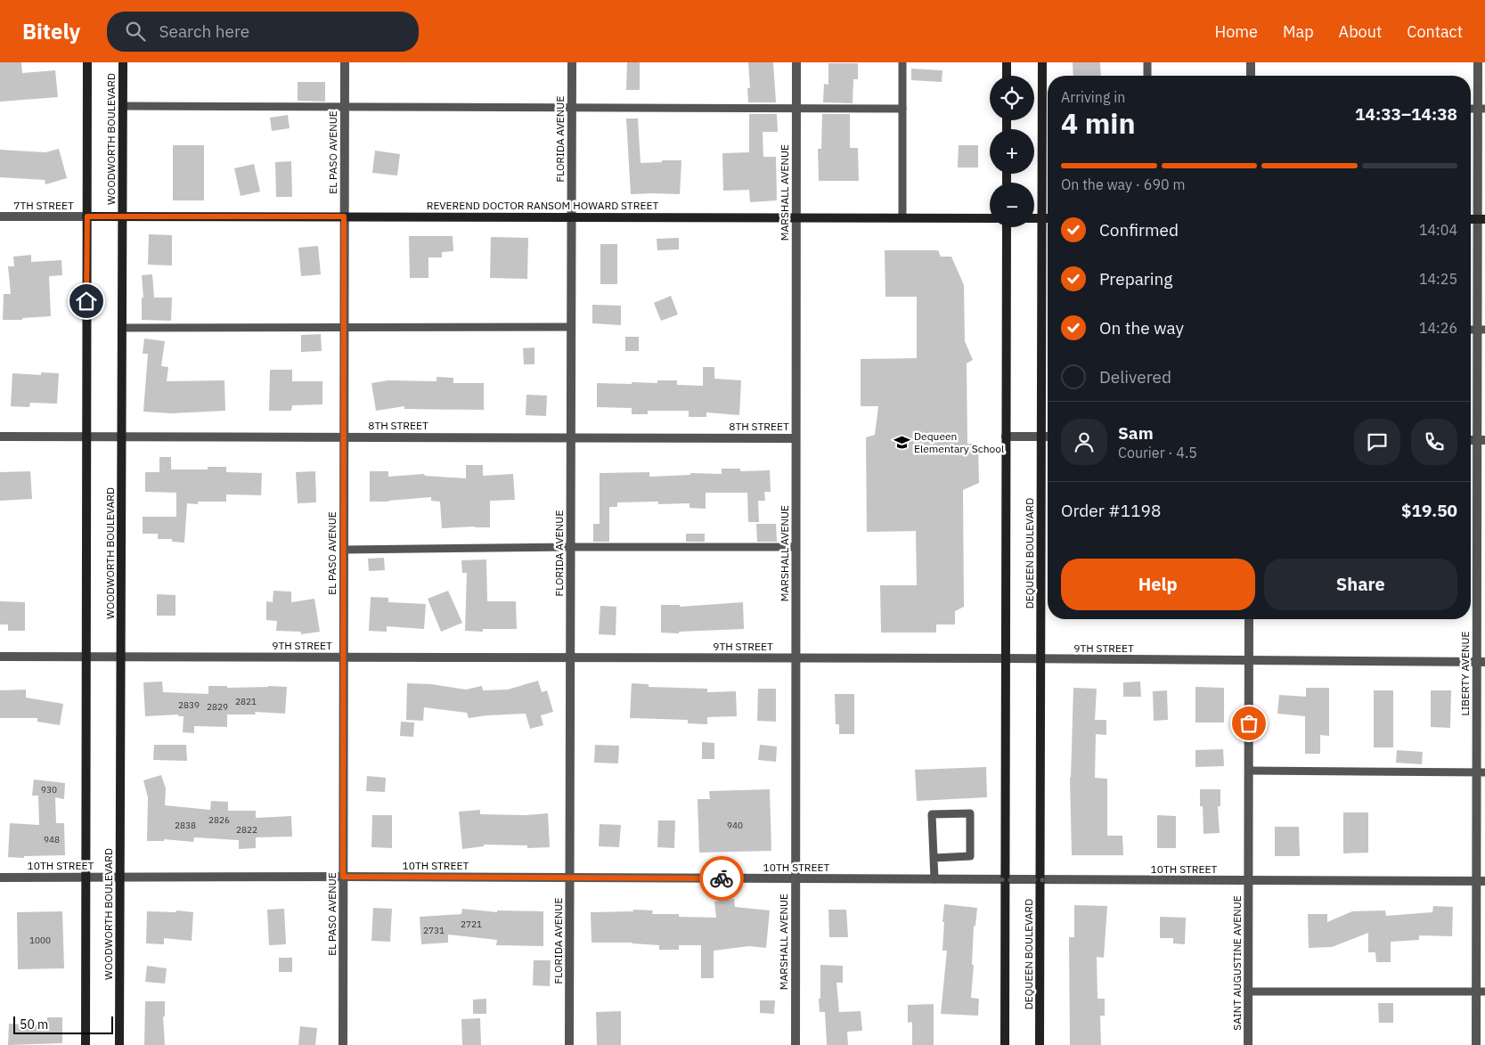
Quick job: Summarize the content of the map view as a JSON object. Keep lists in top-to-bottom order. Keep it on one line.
{"streets":{"street":["WOODWORTH BOULEVARD","FLORIDA AVENUE","EL PASO AVENUE","MARSHALL AVENUE","7TH STREET","REVEREND DOCTOR RANSOM HOWARD STREET","8TH STREET","DEQUEEN BOULEVARD","9TH STREET","LIBERTY AVENUE","10TH STREET","SAINT AUGUSTINE AVENUE"]},"crossings":[["WOODWORTH BOULEVARD","7TH STREET"],["WOODWORTH BOULEVARD","REVEREND DOCTOR RANSOM HOWARD STREET"],["WOODWORTH BOULEVARD","8TH STREET"],["WOODWORTH BOULEVARD","9TH STREET"],["WOODWORTH BOULEVARD","10TH STREET"],["FLORIDA AVENUE","REVEREND DOCTOR RANSOM HOWARD STREET"],["FLORIDA AVENUE","8TH STREET"],["FLORIDA AVENUE","9TH STREET"],["FLORIDA AVENUE","10TH STREET"],["EL PASO AVENUE","REVEREND DOCTOR RANSOM HOWARD STREET"],["EL PASO AVENUE","8TH STREET"],["EL PASO AVENUE","9TH STREET"],["EL PASO AVENUE","10TH STREET"],["MARSHALL AVENUE","REVEREND DOCTOR RANSOM HOWARD STREET"],["MARSHALL AVENUE","8TH STREET"],["MARSHALL AVENUE","9TH STREET"],["MARSHALL AVENUE","10TH STREET"],["7TH STREET","REVEREND DOCTOR RANSOM HOWARD STREET"],["DEQUEEN BOULEVARD","9TH STREET"],["DEQUEEN BOULEVARD","10TH STREET"],["9TH STREET","LIBERTY AVENUE"],["9TH STREET","SAINT AUGUSTINE AVENUE"],["LIBERTY AVENUE","10TH STREET"],["10TH STREET","SAINT AUGUSTINE AVENUE"]],"places":{"school or university":["Dequeen Elementary School"]},"house_numbers":["2821","2839","2829","930","2826","2838","940","2822","948","2721","2731","1000"],"scale_bar":"50 m","page":{"header":"Bitely","search":"Search here","nav":["Home","Map","About","Contact"],"map_buttons":["+","−"],"heading":["4 min","Arriving in","14:33–14:38"],"panel":["Sam","Courier · 4.5","Order #1198","$19.50"],"bar":"On the way · 690 m","list":[["Confirmed","14:04"],["Preparing","14:25"],["On the way","14:26"],"Delivered"],"buttons":["Help","Share"],"scale":"50 m"}}
